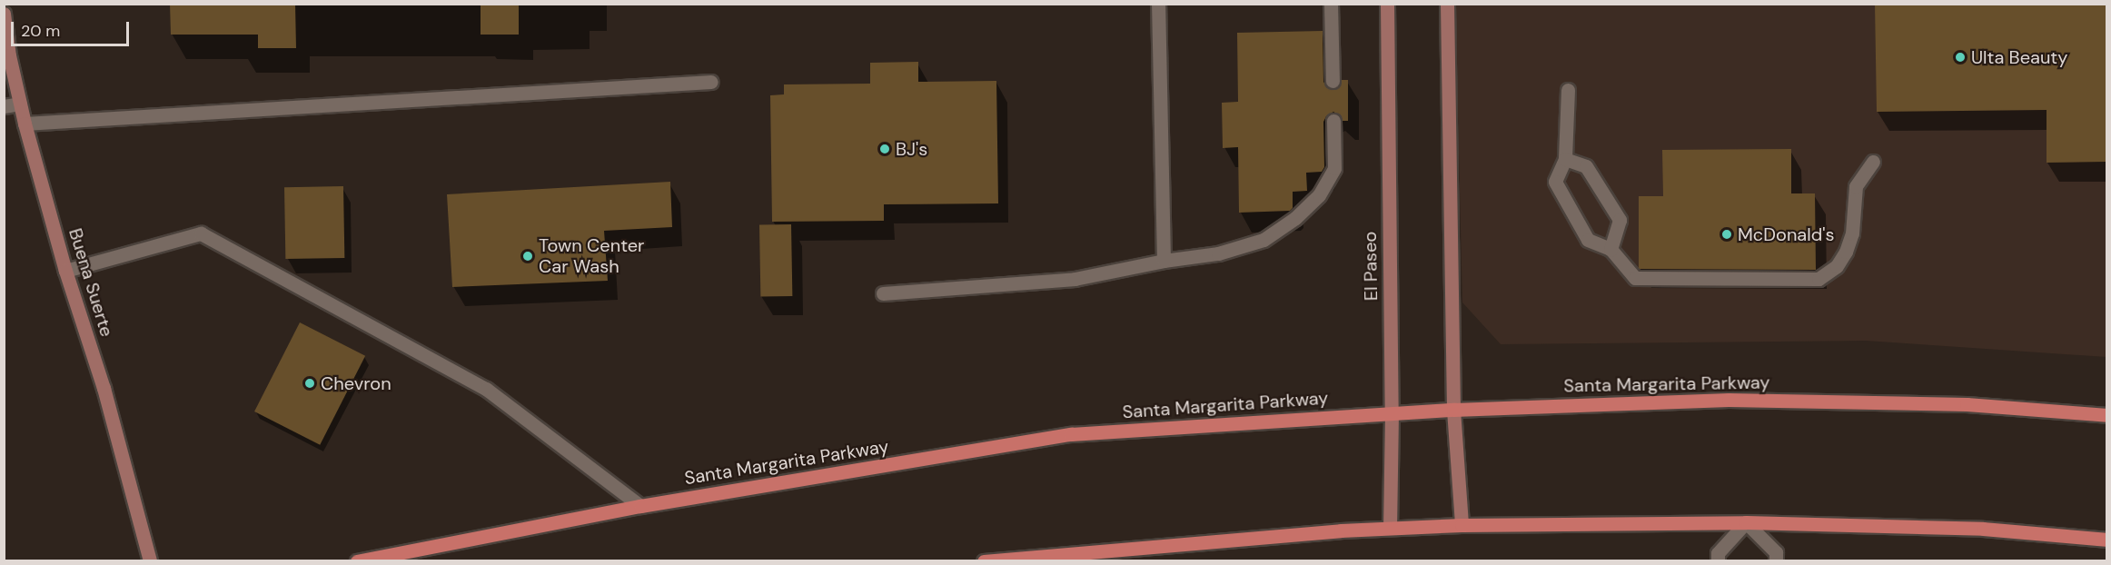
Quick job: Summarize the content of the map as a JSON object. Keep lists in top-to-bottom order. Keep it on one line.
{"streets":{"main road":["Santa Margarita Parkway"],"street":["El Paseo","Buena Suerte"]},"crossings":[["El Paseo","Santa Margarita Parkway"]],"places":["Ulta Beauty","BJ's","McDonald's","Town Center Car Wash","Chevron"],"scale_bar":"20 m"}
